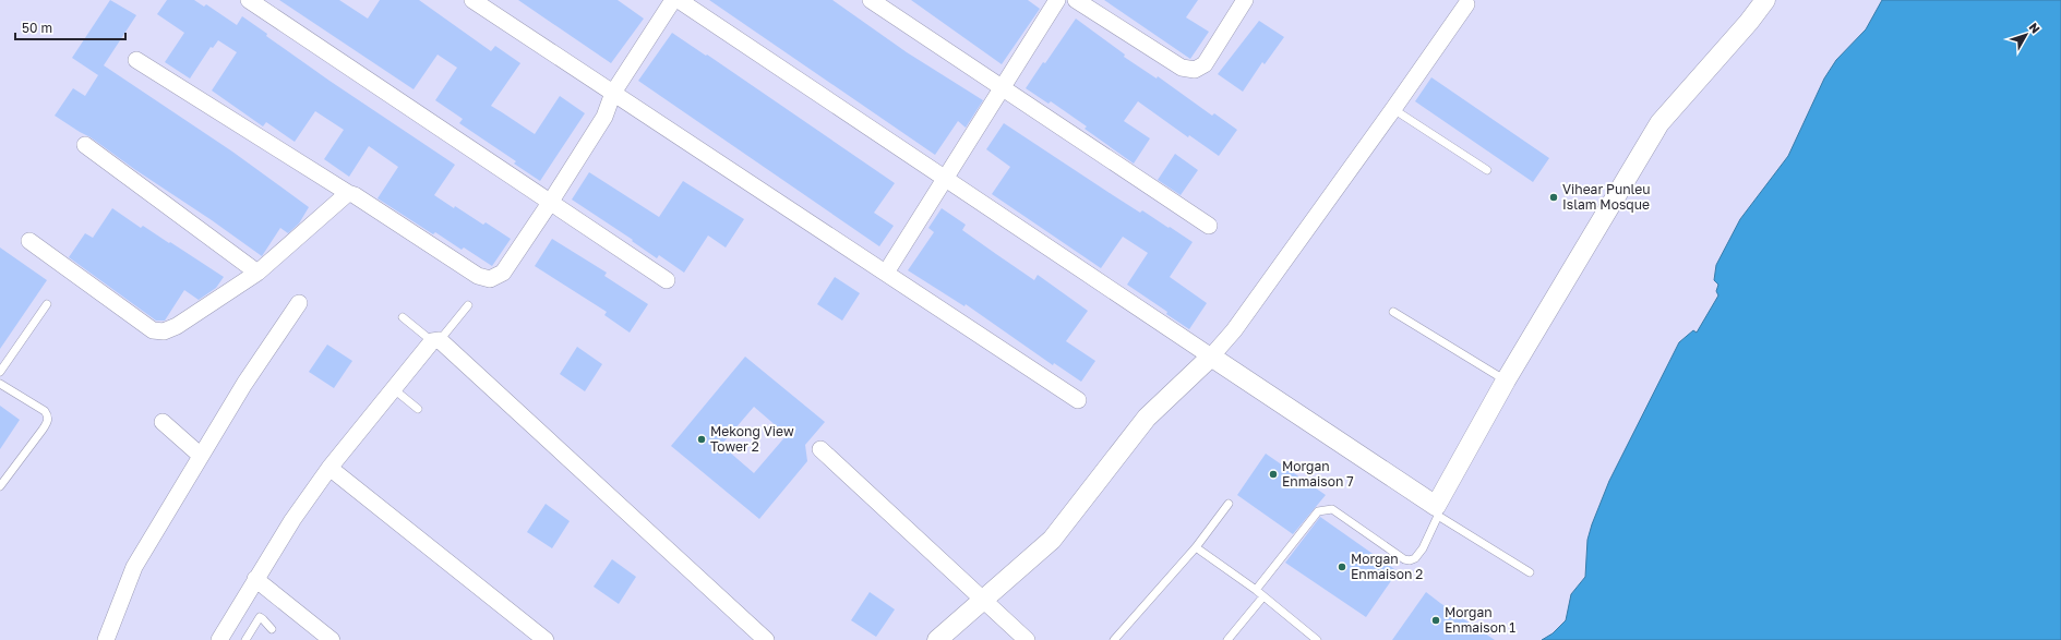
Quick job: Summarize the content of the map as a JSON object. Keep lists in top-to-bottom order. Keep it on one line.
{"places":["Vihear Punleu Islam Mosque","Mekong View Tower 2","Morgan Enmaison 7","Morgan Enmaison 2","Morgan Enmaison 1"],"scale_bar":"50 m","north":"top right"}
